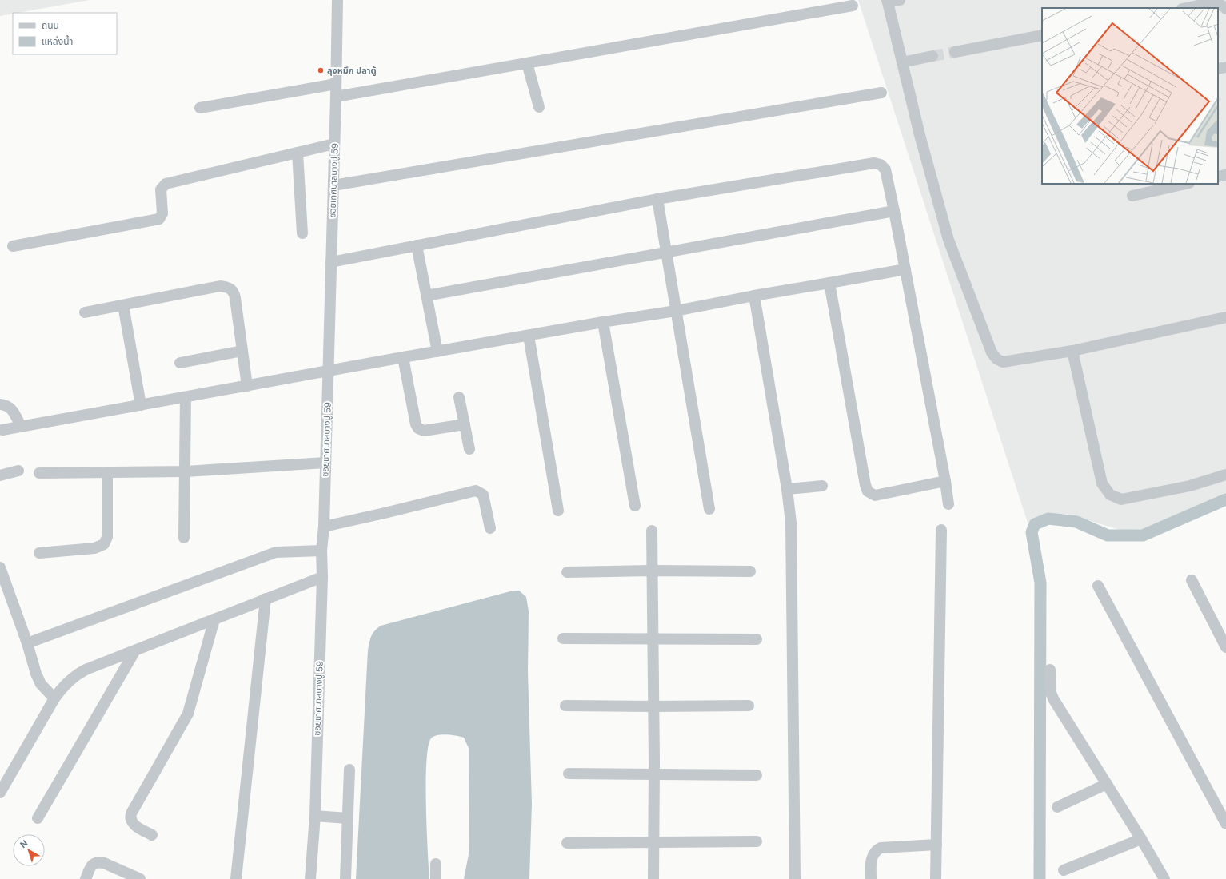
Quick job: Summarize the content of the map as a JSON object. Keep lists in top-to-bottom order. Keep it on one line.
{"streets":{"street":["ซอยเทศบาลบางปู 59"]},"places":["ลุงหมึก ปลาตู้"],"legend":["ถนน","แหล่งน้ำ"],"north":"top left"}
